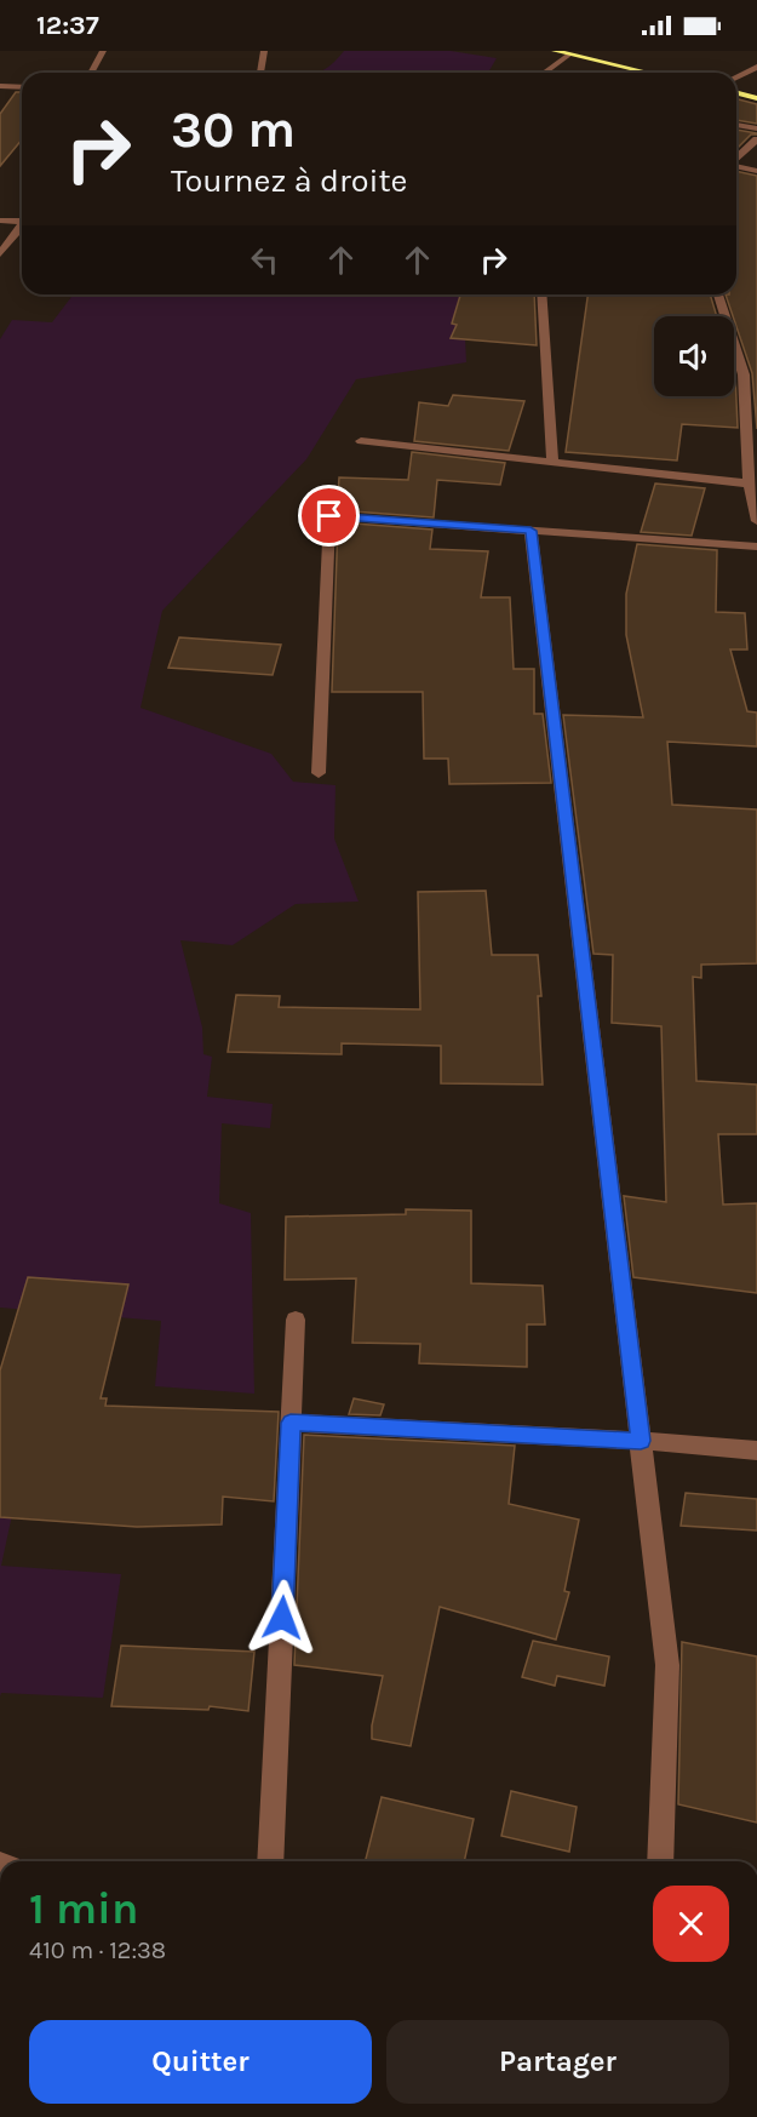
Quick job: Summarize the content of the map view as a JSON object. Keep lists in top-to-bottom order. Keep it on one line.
{"page":{"status":"12:37","turn":["30 m","Tournez à droite"],"heading":["1 min","410 m · 12:38"],"buttons":["Quitter","Partager"]}}
